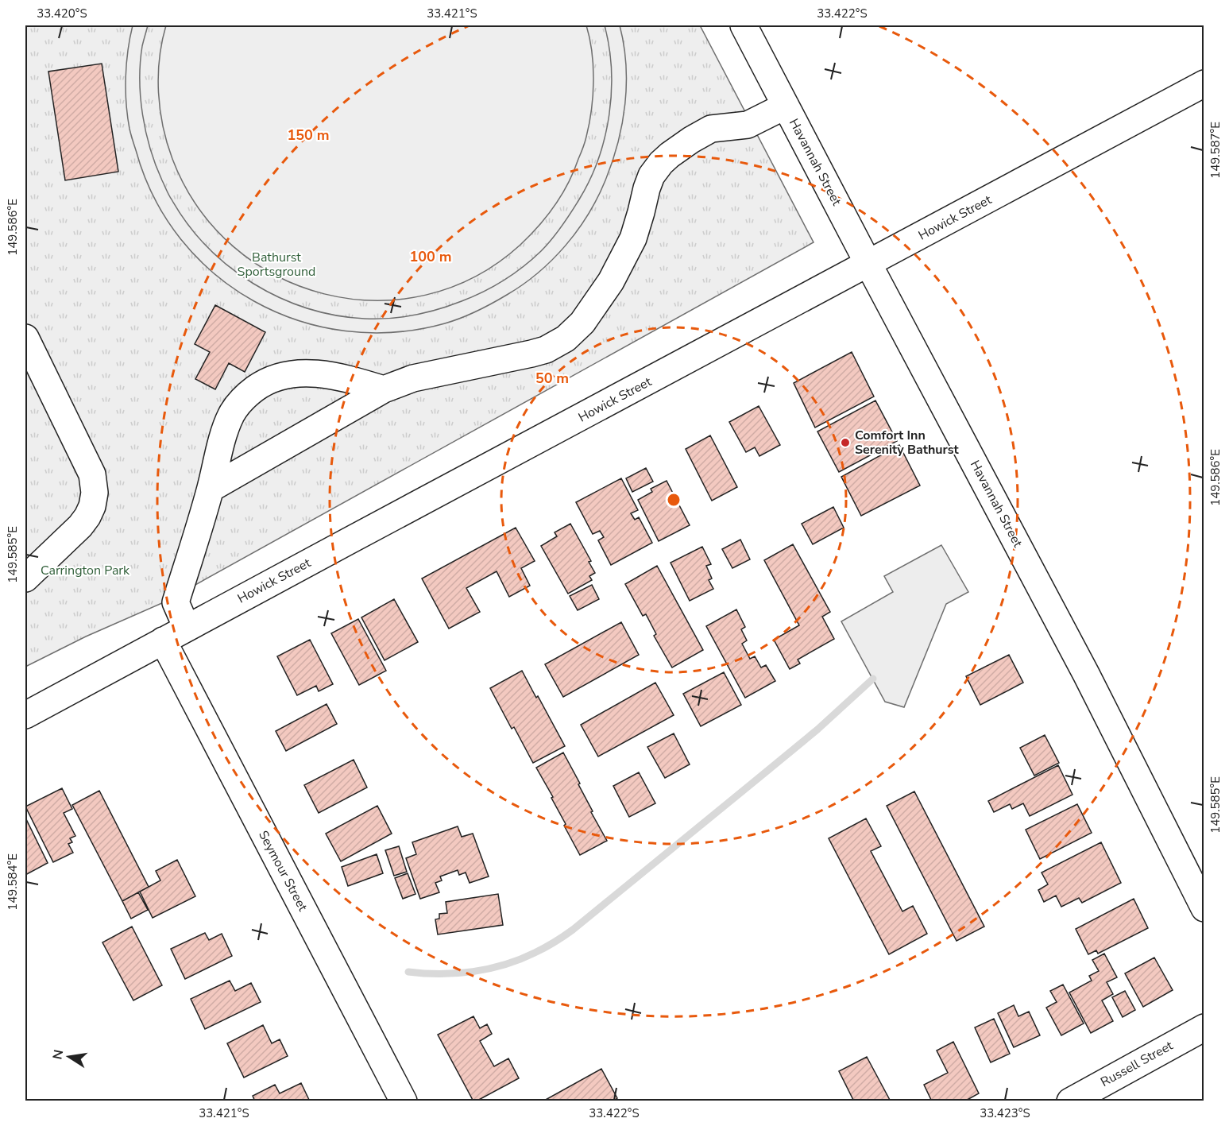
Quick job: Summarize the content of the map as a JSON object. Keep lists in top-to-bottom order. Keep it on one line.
{"streets":{"street":["Havannah Street","Howick Street","Seymour Street","Russell Street"]},"crossings":[["Havannah Street","Howick Street"],["Howick Street","Seymour Street"]],"parks":["Bathurst Sportsground","Carrington Park"],"places":["Comfort Inn Serenity Bathurst"],"north":"left","coordinates":["33.420°S","33.421°S","33.422°S","149.587°E","149.586°E","149.585°E","149.584°E","33.423°S"],"rings":["150 m","100 m","50 m"]}
